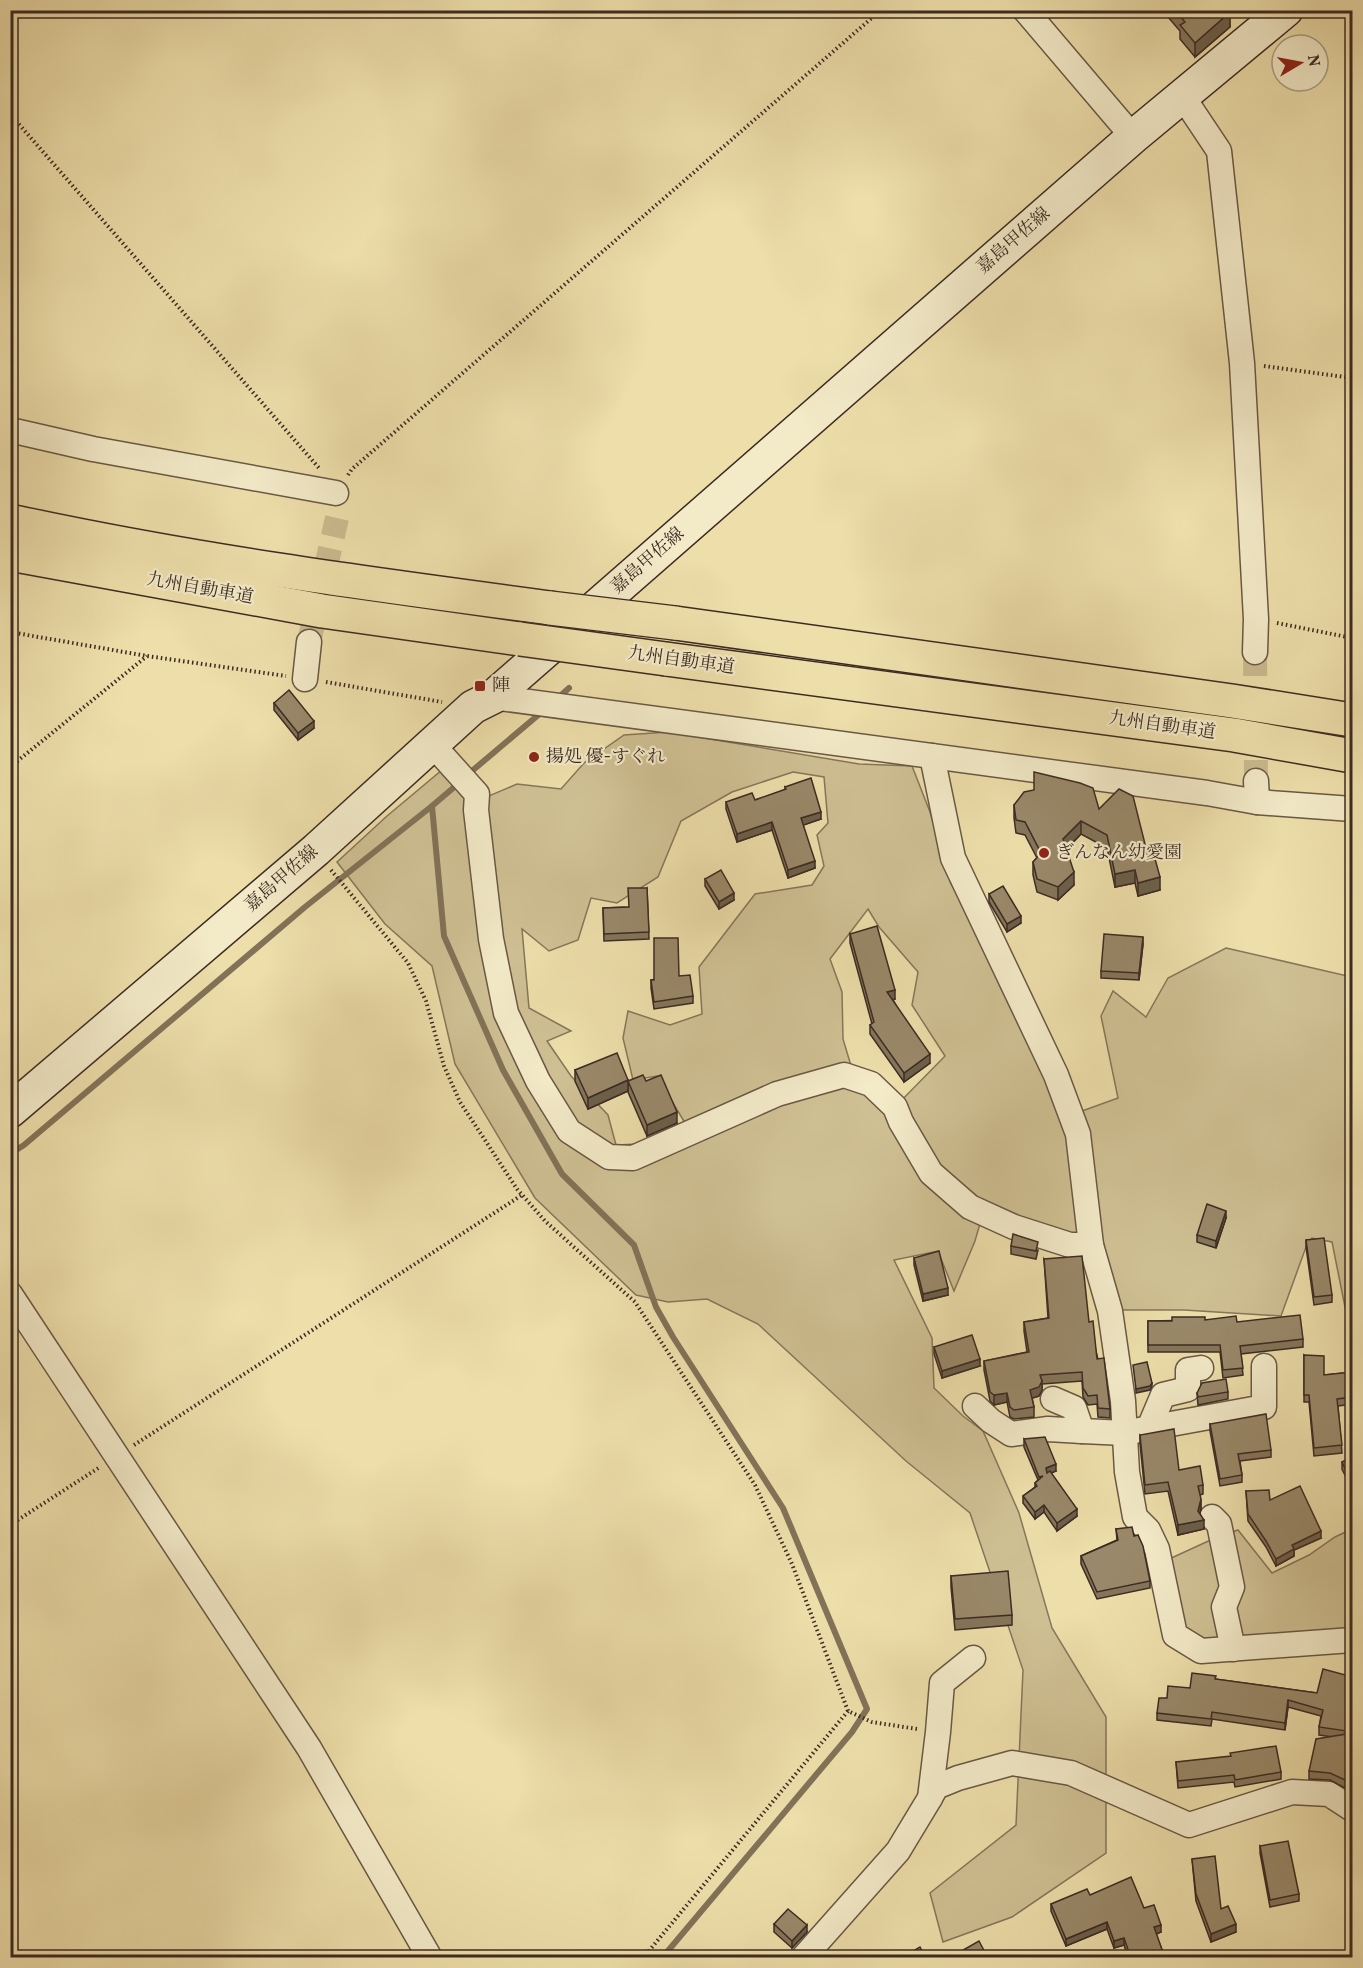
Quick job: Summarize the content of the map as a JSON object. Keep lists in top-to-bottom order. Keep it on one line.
{"streets":{"highway":["九州自動車道"],"main road":["嘉島甲佐線"]},"places":{"transit":["陣"],"other":["揚処 優-すぐれ","ぎんなん幼愛園"]},"north":"right"}
